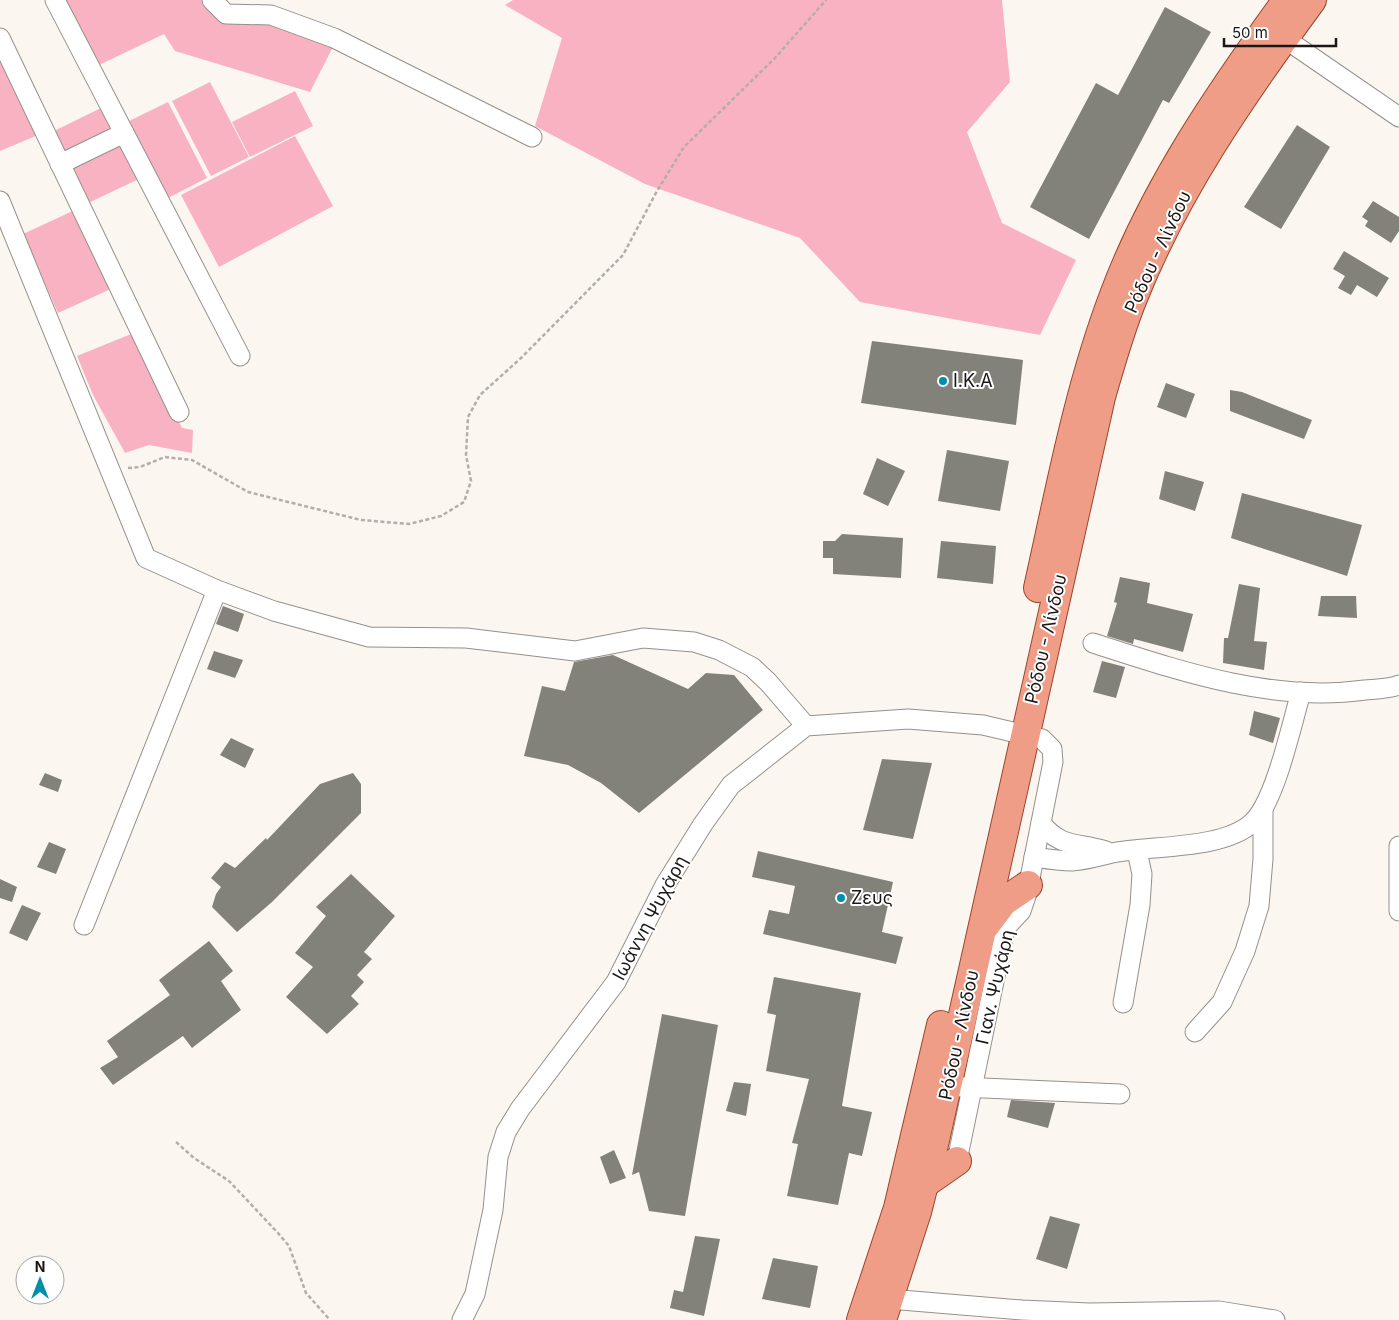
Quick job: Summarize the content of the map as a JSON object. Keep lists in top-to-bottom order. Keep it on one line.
{"streets":{"main road":["Ρόδου - Λίνδου"],"street":["Ιωάννη Ψυχάρη","Γιαν. Ψυχάρη"]},"crossings":[["Ρόδου - Λίνδου","Γιαν. Ψυχάρη"]],"places":["Ι.Κ.Α","Ζευς"],"scale_bar":"50 m","north":"top"}
